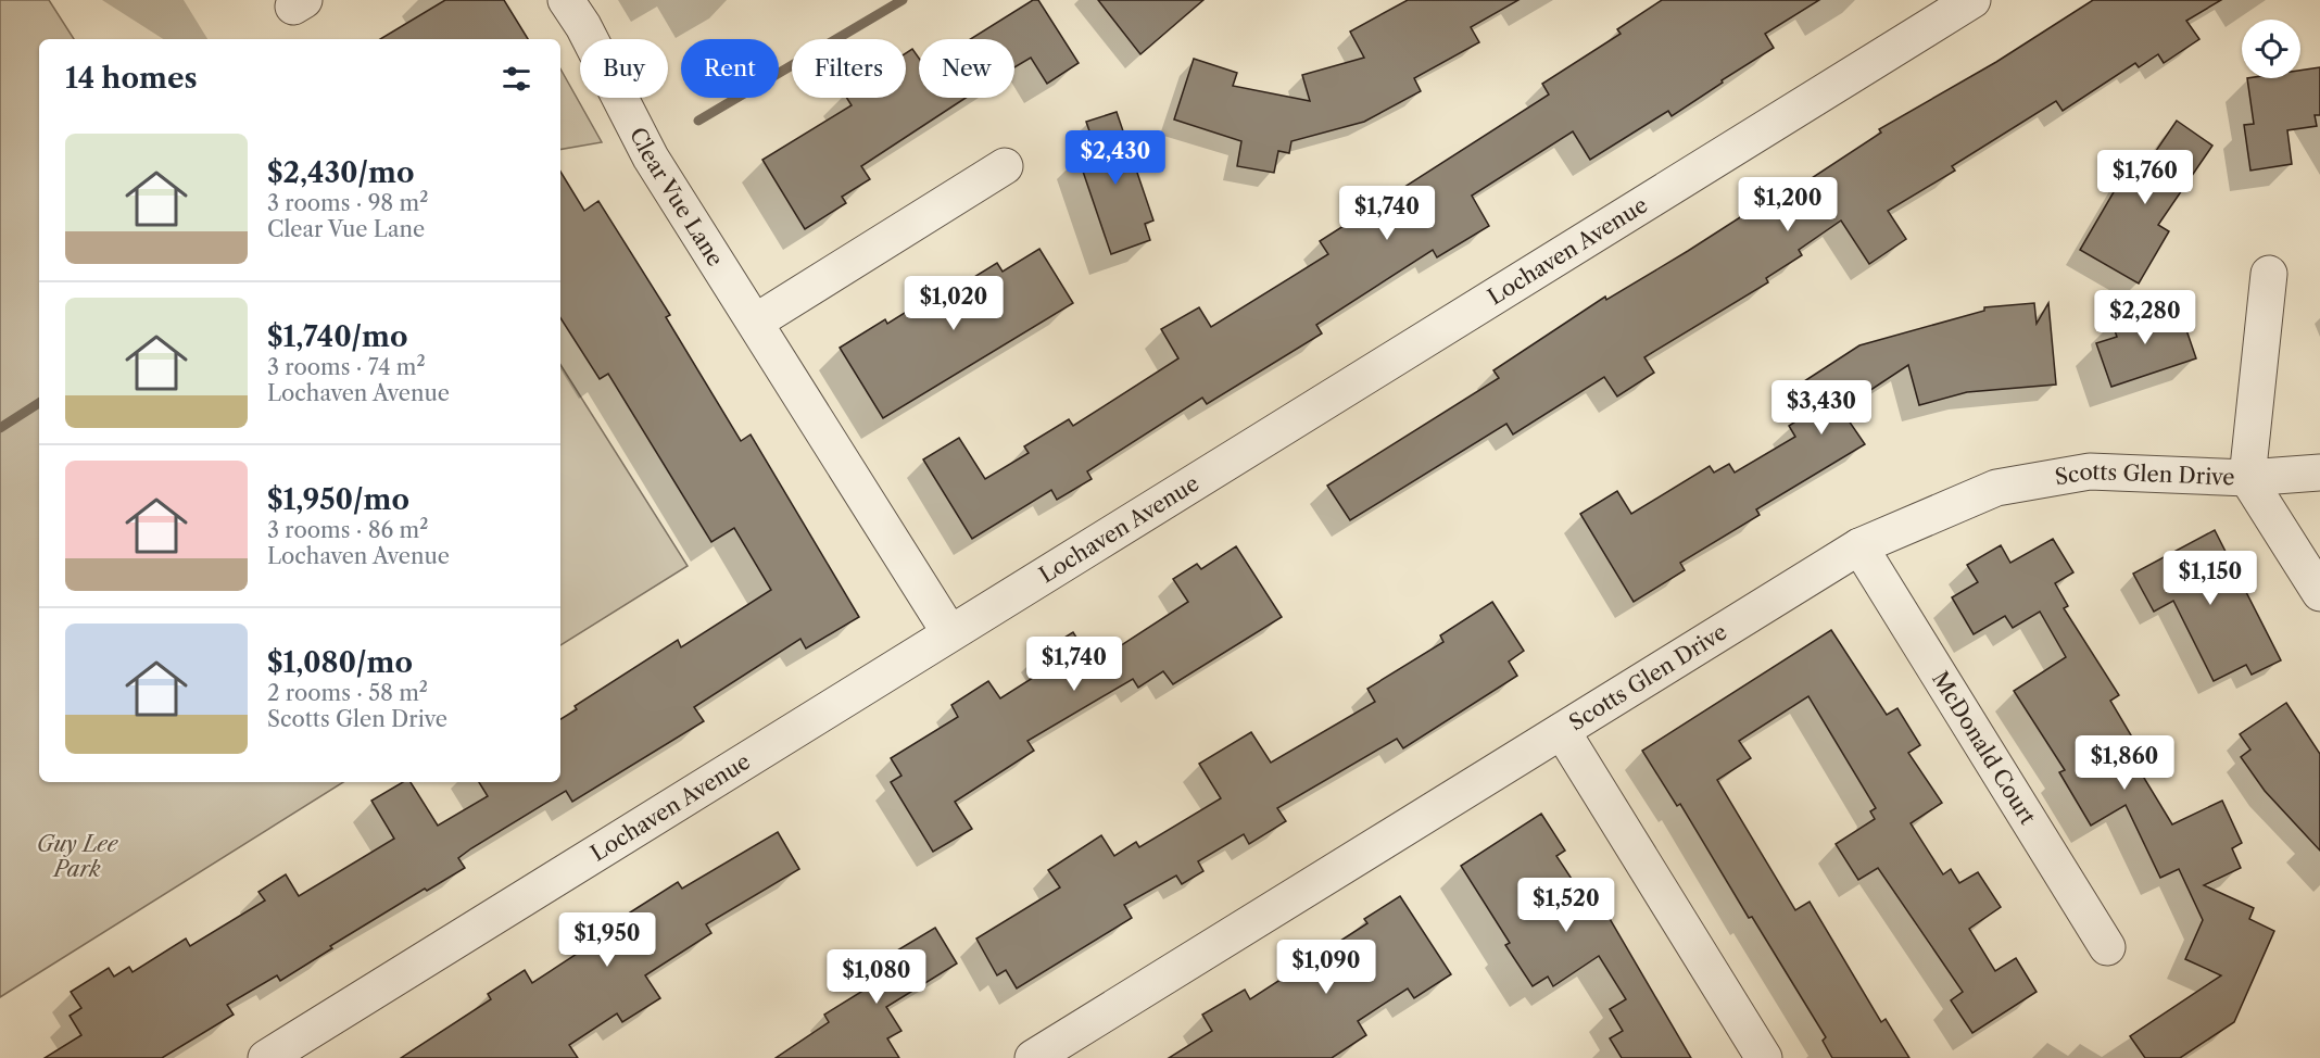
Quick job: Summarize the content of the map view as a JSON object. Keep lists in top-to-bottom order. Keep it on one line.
{"streets":{"street":["Clear Vue Lane","Lochaven Avenue","Scotts Glen Drive","McDonald Court"]},"crossings":[["Clear Vue Lane","Lochaven Avenue"],["Scotts Glen Drive","McDonald Court"]],"parks":["Guy Lee Park"],"page":{"chip":["Buy","Rent","Filters","New"],"heading":"14 homes","list":[{"name":"$2,430/mo","note":"3 rooms · 98 m² · Clear Vue Lane"},{"name":"$1,740/mo","note":"3 rooms · 74 m² · Lochaven Avenue"},{"name":"$1,950/mo","note":"3 rooms · 86 m² · Lochaven Avenue"},{"name":"$1,080/mo","note":"2 rooms · 58 m² · Scotts Glen Drive"}],"price":["$2,430","$1,760","$1,200","$1,740","$1,020","$2,280","$3,430","$1,150","$1,740","$1,860","$1,520","$1,950","$1,090","$1,080"]}}
